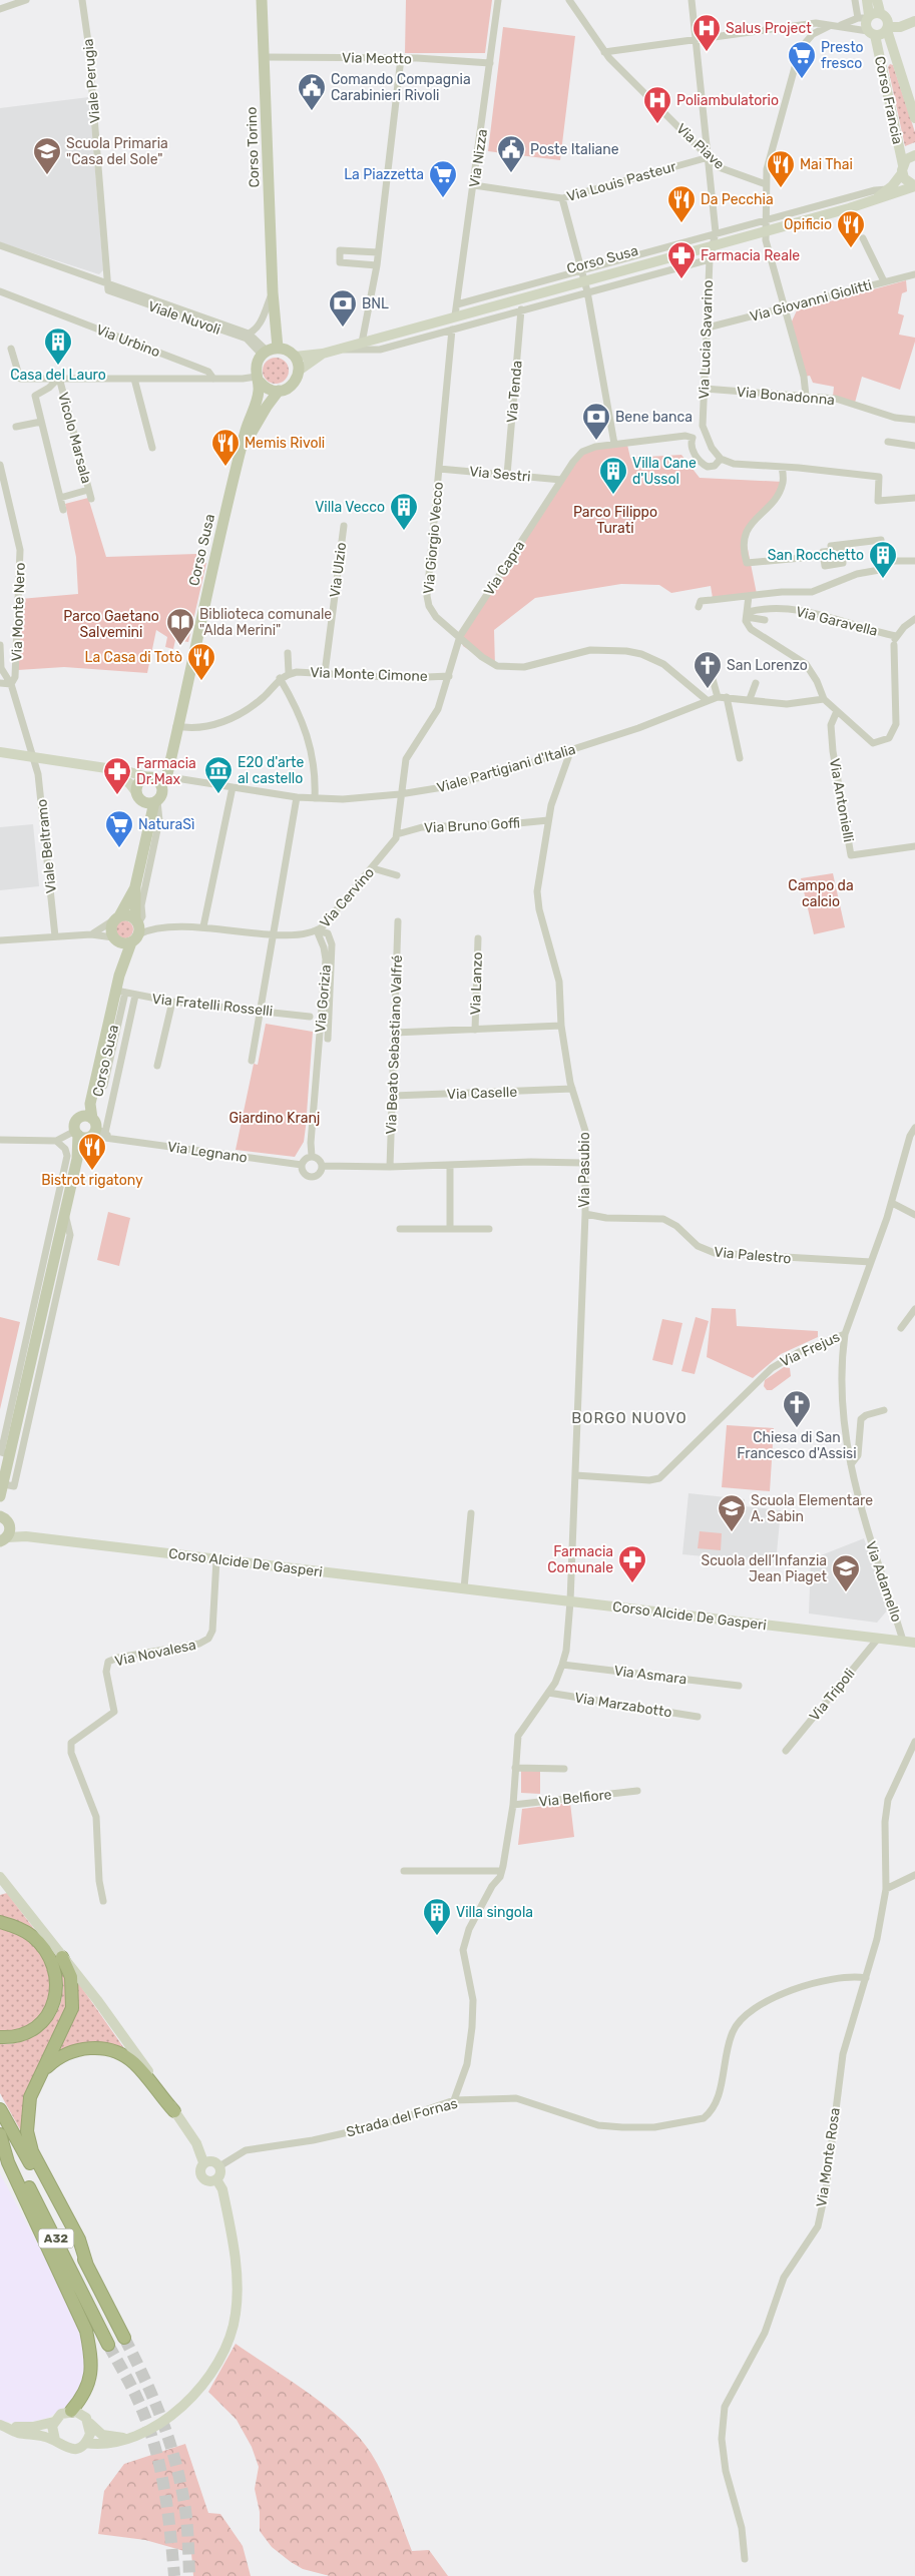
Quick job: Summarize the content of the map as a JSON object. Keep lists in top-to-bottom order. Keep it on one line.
{"streets":{"highway":["A32"],"main road":["Corso Torino","Corso Susa"],"street":["Via Meotto","Viale Perugia","Corso Francia","Via Piave","Via Nizza","Via Louis Pasteur","Via Giovanni Giolitti","Viale Nuvoli","Via Lucia Savarino","Via Urbino","Via Tenda","Via Bonadonna","Vicolo Marsala","Via Sestri","Via Giorgio Vecco","Via Capra","Via Ulzio","Via Monte Nero","Via Garavella","Via Monte Cimone","Viale Partigiani d'Italia","Via Antonielli","Via Bruno Goffi","Viale Beltramo","Via Cervino","Via Lanzo","Via Gorizia","Via Fratelli Rosselli","Via Beato Sebastiano Valfré","Via Caselle","Via Legnano","Via Pasubio","Via Palestro","Via Frejus","Corso Alcide De Gasperi","Via Adamello","Via Novalesa","Via Asmara","Via Tripoli","Via Marzabotto","Via Belfiore","Strada del Fornas","Via Monte Rosa"]},"crossings":[["Via Meotto","Corso Torino"],["Via Meotto","Via Nizza"],["Viale Perugia","Viale Nuvoli"],["Corso Francia","Corso Susa"],["Via Piave","Via Louis Pasteur"],["Via Piave","Via Lucia Savarino"],["Corso Torino","Viale Nuvoli"],["Via Nizza","Via Louis Pasteur"],["Via Nizza","Corso Susa"],["Via Louis Pasteur","Via Lucia Savarino"],["Corso Susa","Via Lucia Savarino"],["Corso Susa","Via Tenda"],["Corso Susa","Via Giorgio Vecco"],["Corso Susa","Viale Partigiani d'Italia"],["Corso Susa","Via Cervino"],["Corso Susa","Via Fratelli Rosselli"],["Corso Susa","Via Legnano"],["Corso Susa","Corso Alcide De Gasperi"],["Via Giovanni Giolitti","Via Lucia Savarino"],["Via Lucia Savarino","Via Bonadonna"],["Via Lucia Savarino","Via Capra"],["Via Tenda","Via Sestri"],["Via Sestri","Via Giorgio Vecco"],["Via Sestri","Via Capra"],["Via Giorgio Vecco","Via Capra"],["Via Giorgio Vecco","Viale Partigiani d'Italia"],["Via Capra","Via Monte Cimone"],["Via Capra","Viale Partigiani d'Italia"],["Via Ulzio","Via Monte Cimone"],["Via Monte Nero","Viale Beltramo"],["Viale Partigiani d'Italia","Via Pasubio"],["Via Bruno Goffi","Via Cervino"],["Via Bruno Goffi","Via Pasubio"],["Via Cervino","Via Gorizia"],["Via Lanzo","Via Beato Sebastiano Valfré"],["Via Lanzo","Via Pasubio"],["Via Gorizia","Via Legnano"],["Via Beato Sebastiano Valfré","Via Caselle"],["Via Caselle","Via Pasubio"],["Via Pasubio","Via Palestro"],["Via Pasubio","Via Frejus"],["Via Pasubio","Corso Alcide De Gasperi"],["Via Palestro","Via Frejus"],["Via Frejus","Via Adamello"],["Corso Alcide De Gasperi","Via Adamello"],["Corso Alcide De Gasperi","Via Novalesa"],["Corso Alcide De Gasperi","Via Tripoli"],["Strada del Fornas","Via Monte Rosa"]],"districts":["BORGO NUOVO"],"parks":["Parco Filippo Turati","Parco Gaetano Salvemini","Campo da calcio","Giardino Kranj"],"places":{"hospital":["Salus Project","Poliambulatorio"],"supermarket":["Presto fresco","La Piazzetta","NaturaSì"],"public building":["Comando Compagnia Carabinieri Rivoli","Poste Italiane"],"school or university":["Scuola Primaria \"Casa del Sole\"","Scuola Elementare A. Sabin","Scuola dell’Infanzia Jean Piaget"],"restaurant":["Mai Thai","Da Pecchia","Opificio","Memis Rivoli","La Casa di Totò","Bistrot rigatony"],"pharmacy":["Farmacia Reale","Farmacia Dr.Max","Farmacia Comunale"],"bank":["BNL","Bene banca"],"building":["Casa del Lauro","Villa Cane d'Ussol","Villa Vecco","San Rocchetto","Villa singola"],"library":["Biblioteca comunale \"Alda Merini\""],"church":["San Lorenzo","Chiesa di San Francesco d'Assisi"],"museum":["E20 d'arte al castello"]}}
